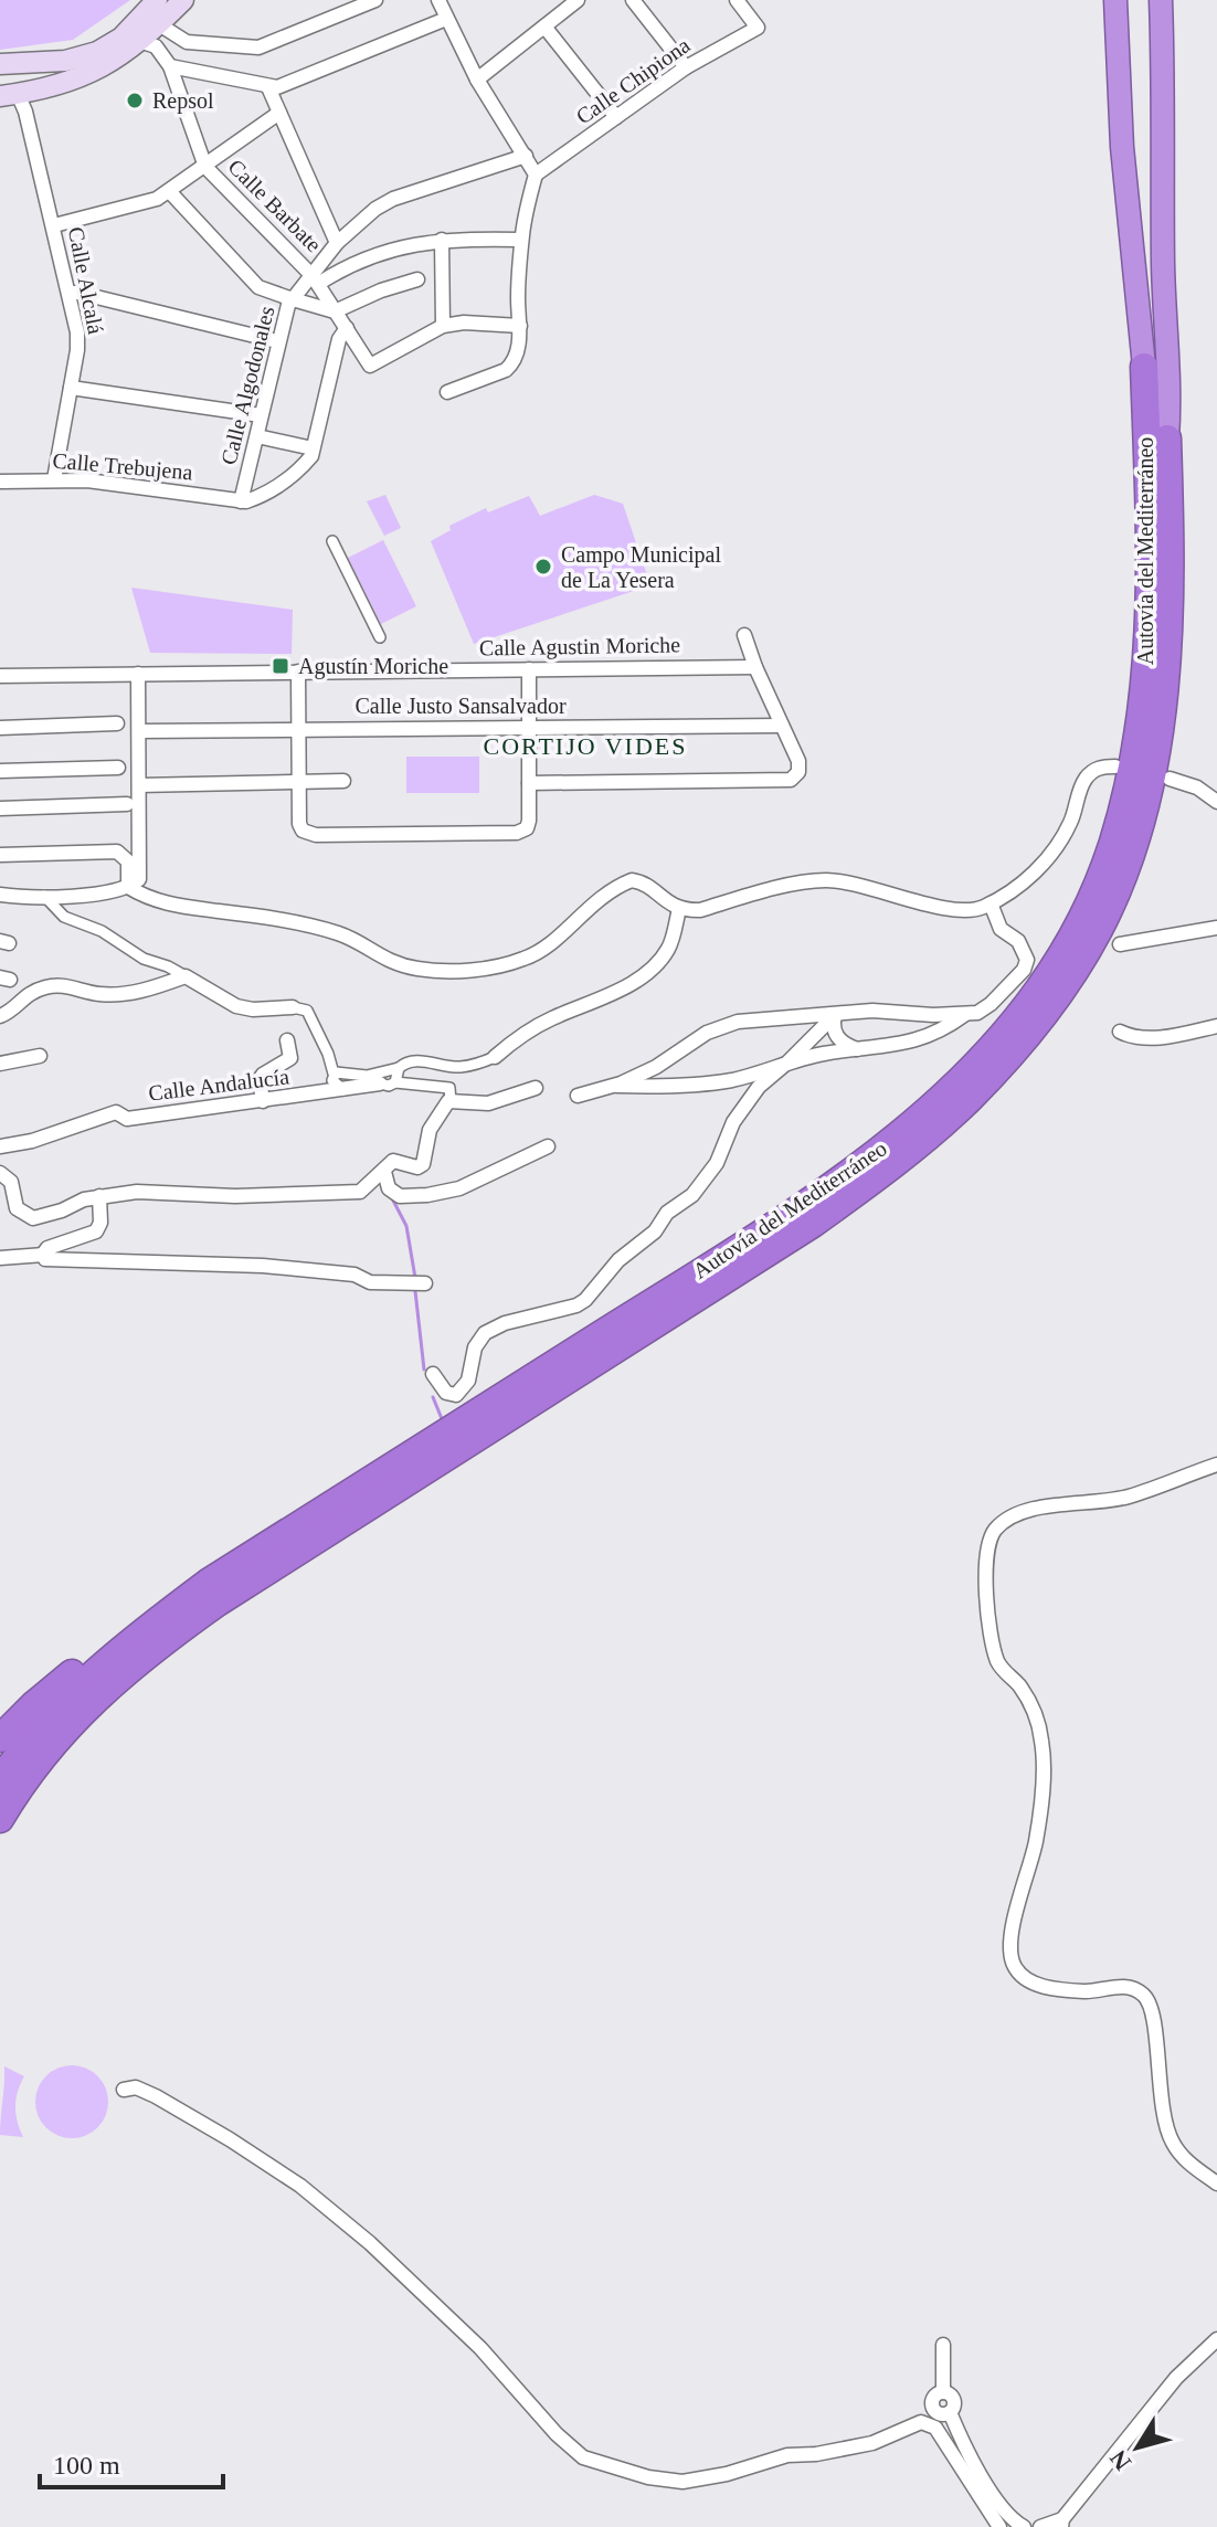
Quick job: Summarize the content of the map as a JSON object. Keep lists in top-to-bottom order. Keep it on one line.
{"streets":{"highway":["Autovía del Mediterráneo"],"street":["Calle Chipiona","Calle Barbate","Calle Alcalá","Calle Algodonales","Calle Trebujena","Calle Agustin Moriche","Calle Justo Sansalvador","Calle Andalucía"]},"crossings":[["Calle Barbate","Calle Algodonales"],["Calle Alcalá","Calle Trebujena"],["Calle Algodonales","Calle Trebujena"]],"districts":["CORTIJO VIDES"],"places":{"other":["Repsol","Campo Municipal de La Yesera"],"transit":["Agustín Moriche"]},"scale_bar":"100 m","north":"bottom left"}
